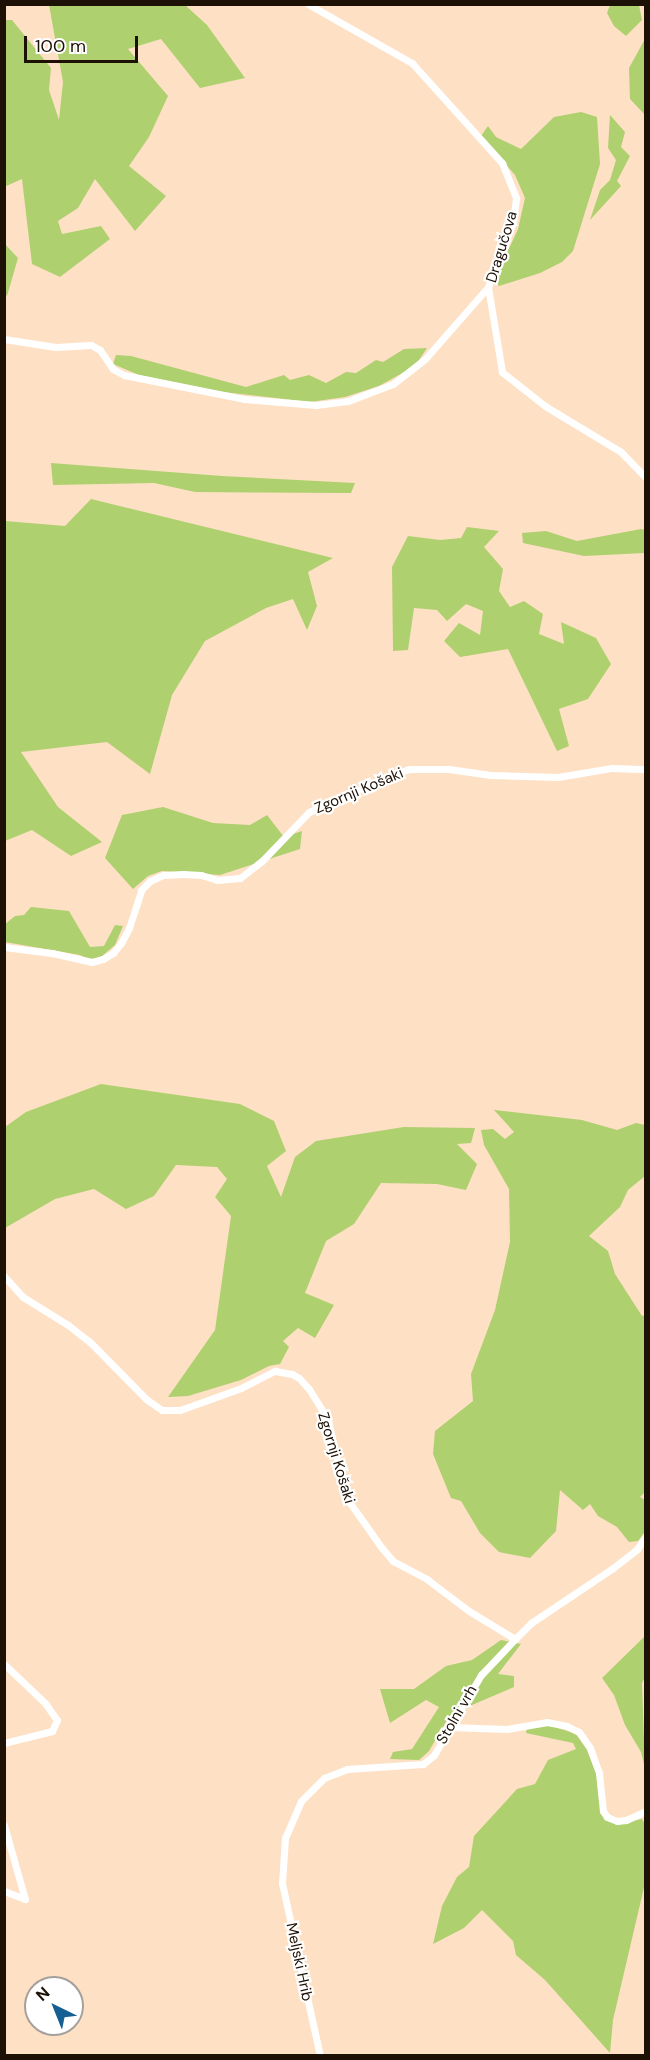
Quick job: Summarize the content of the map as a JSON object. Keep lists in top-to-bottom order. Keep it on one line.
{"streets":{"street":["Dragučova","Zgornji Košaki","Stolni vrh","Meljski Hrib"]},"crossings":[["Zgornji Košaki","Stolni vrh"],["Stolni vrh","Meljski Hrib"]],"scale_bar":"100 m","north":"top left"}
